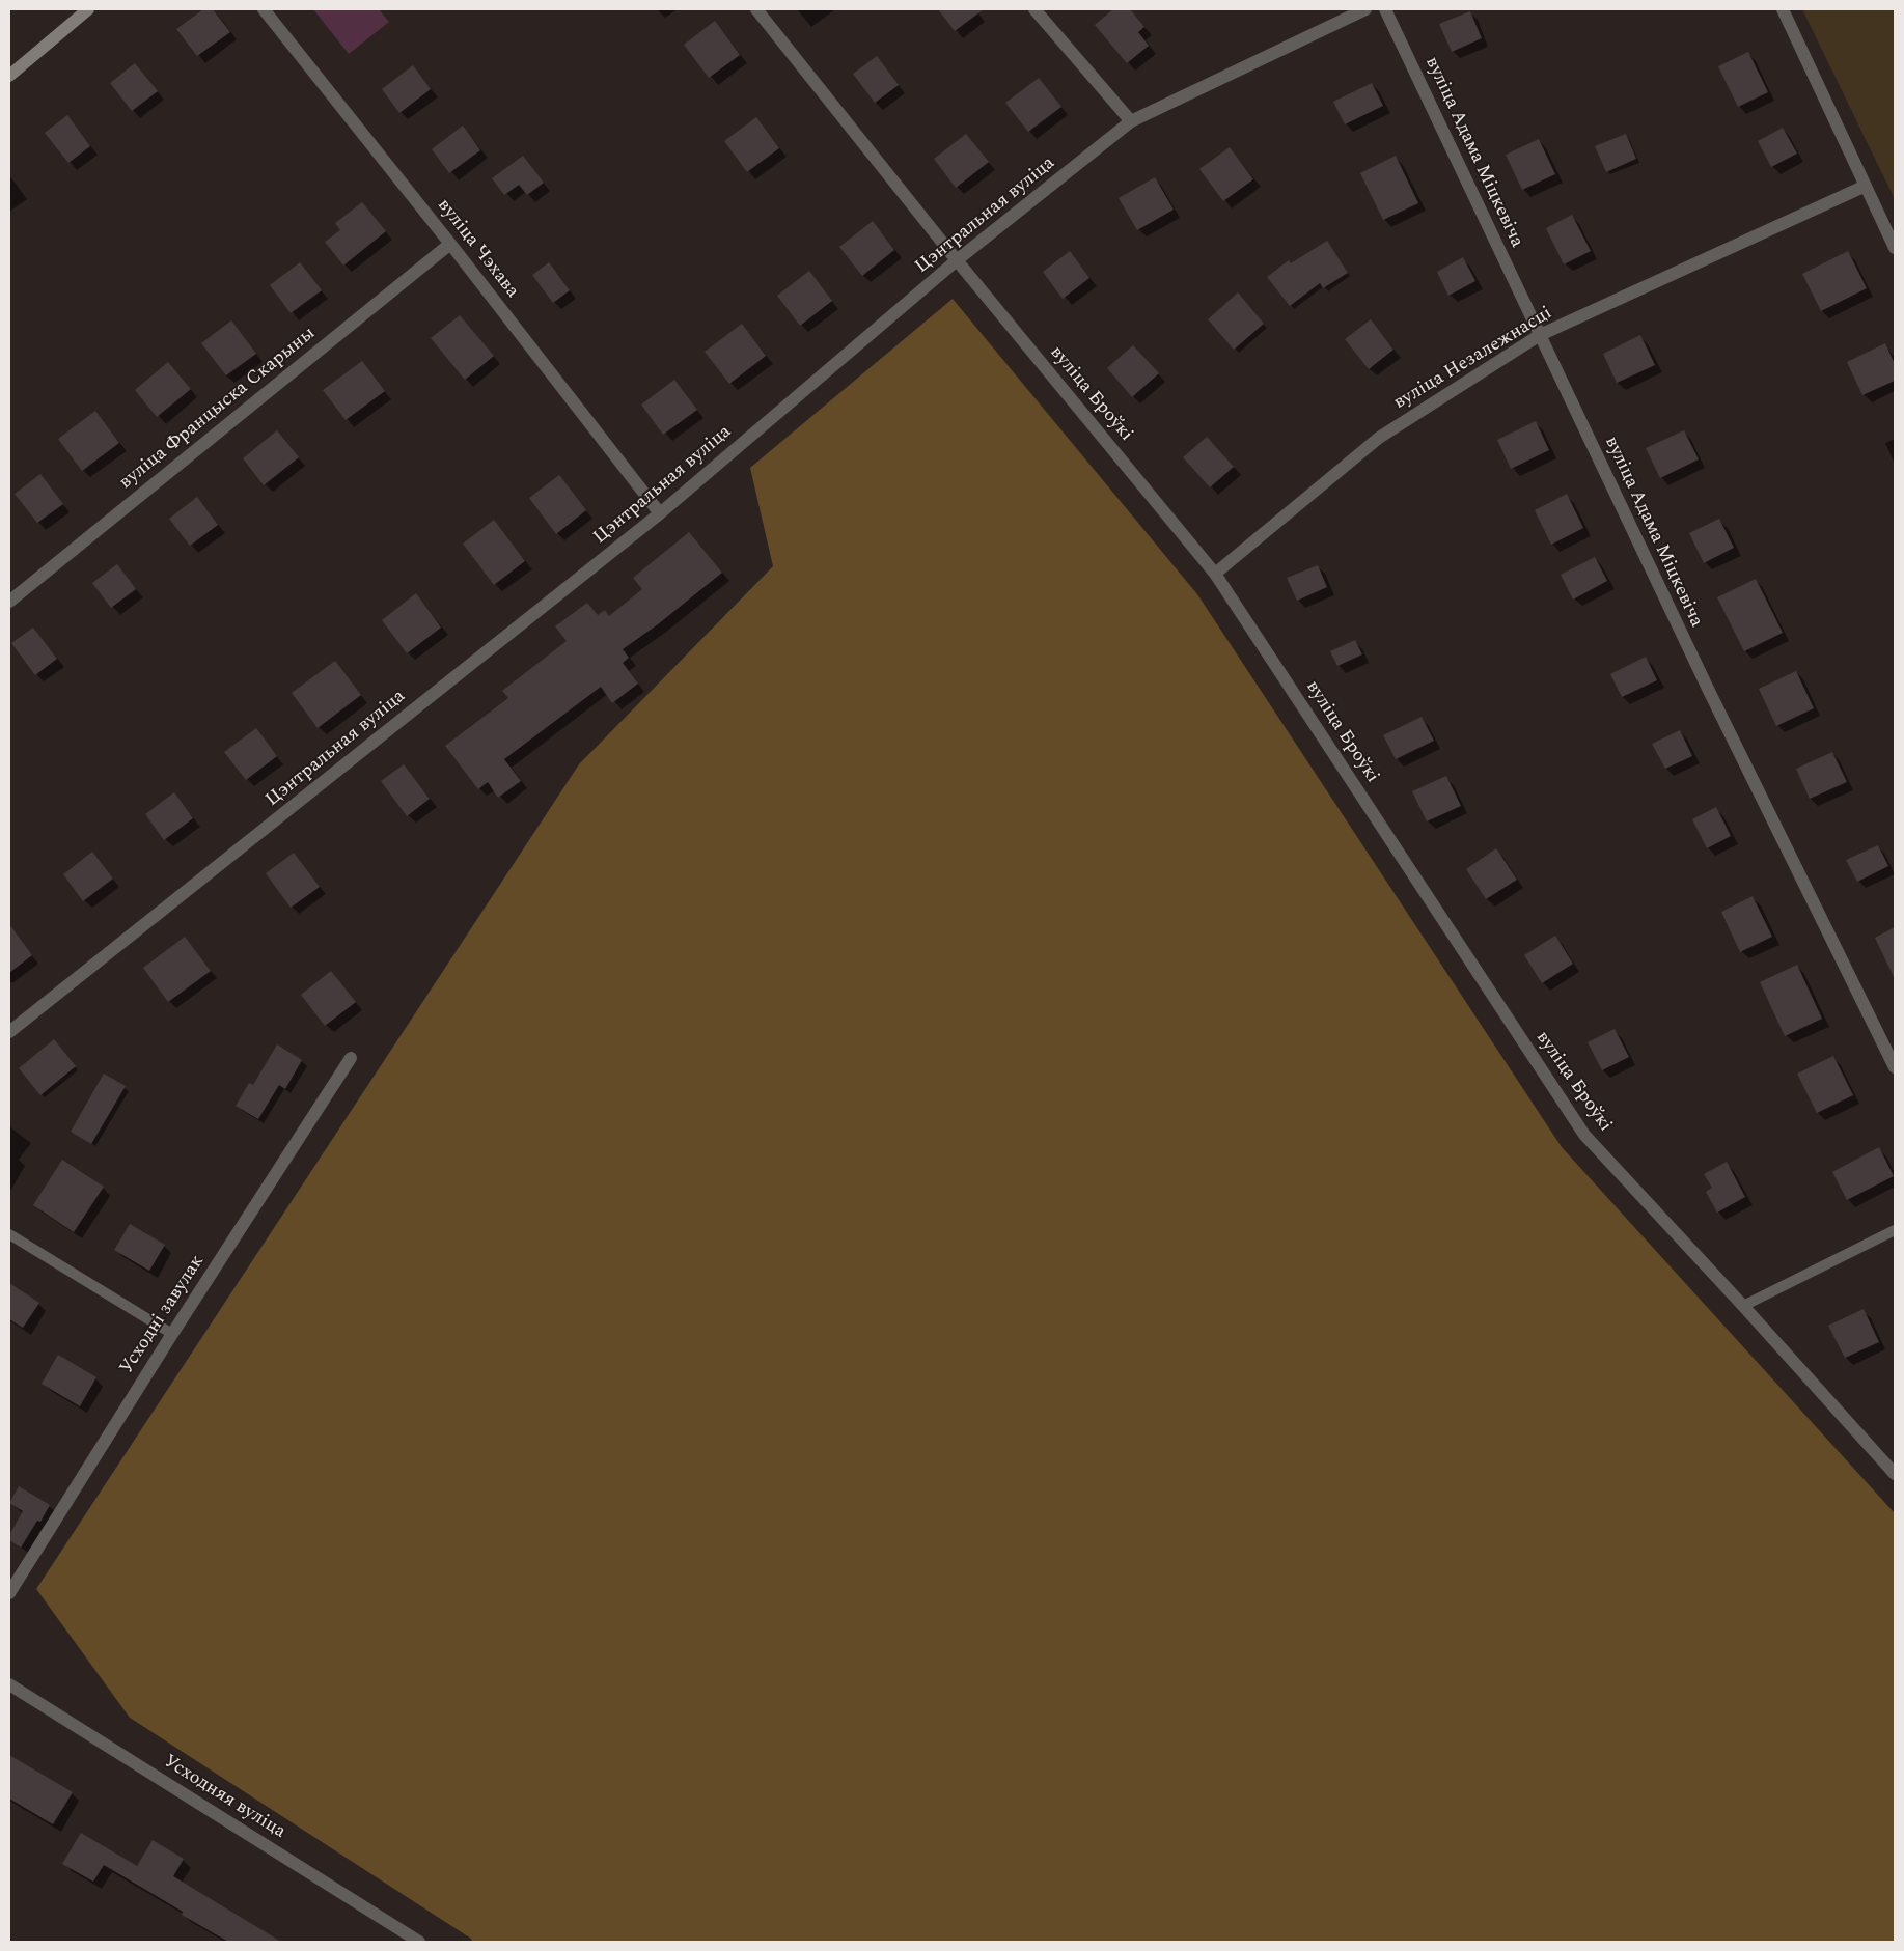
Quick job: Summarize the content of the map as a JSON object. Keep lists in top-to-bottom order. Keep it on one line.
{"streets":{"street":["вуліца Адама Міцкевіча","Цэнтральная вуліца","вуліца Чэхава","вуліца Незалежнасці","вуліца Броўкі","вуліца Францыска Скарыны","Усходні завулак","Усходняя вуліца"]},"crossings":[["вуліца Адама Міцкевіча","вуліца Незалежнасці"],["Цэнтральная вуліца","вуліца Чэхава"],["Цэнтральная вуліца","вуліца Броўкі"],["вуліца Чэхава","вуліца Францыска Скарыны"],["вуліца Незалежнасці","вуліца Броўкі"]]}
